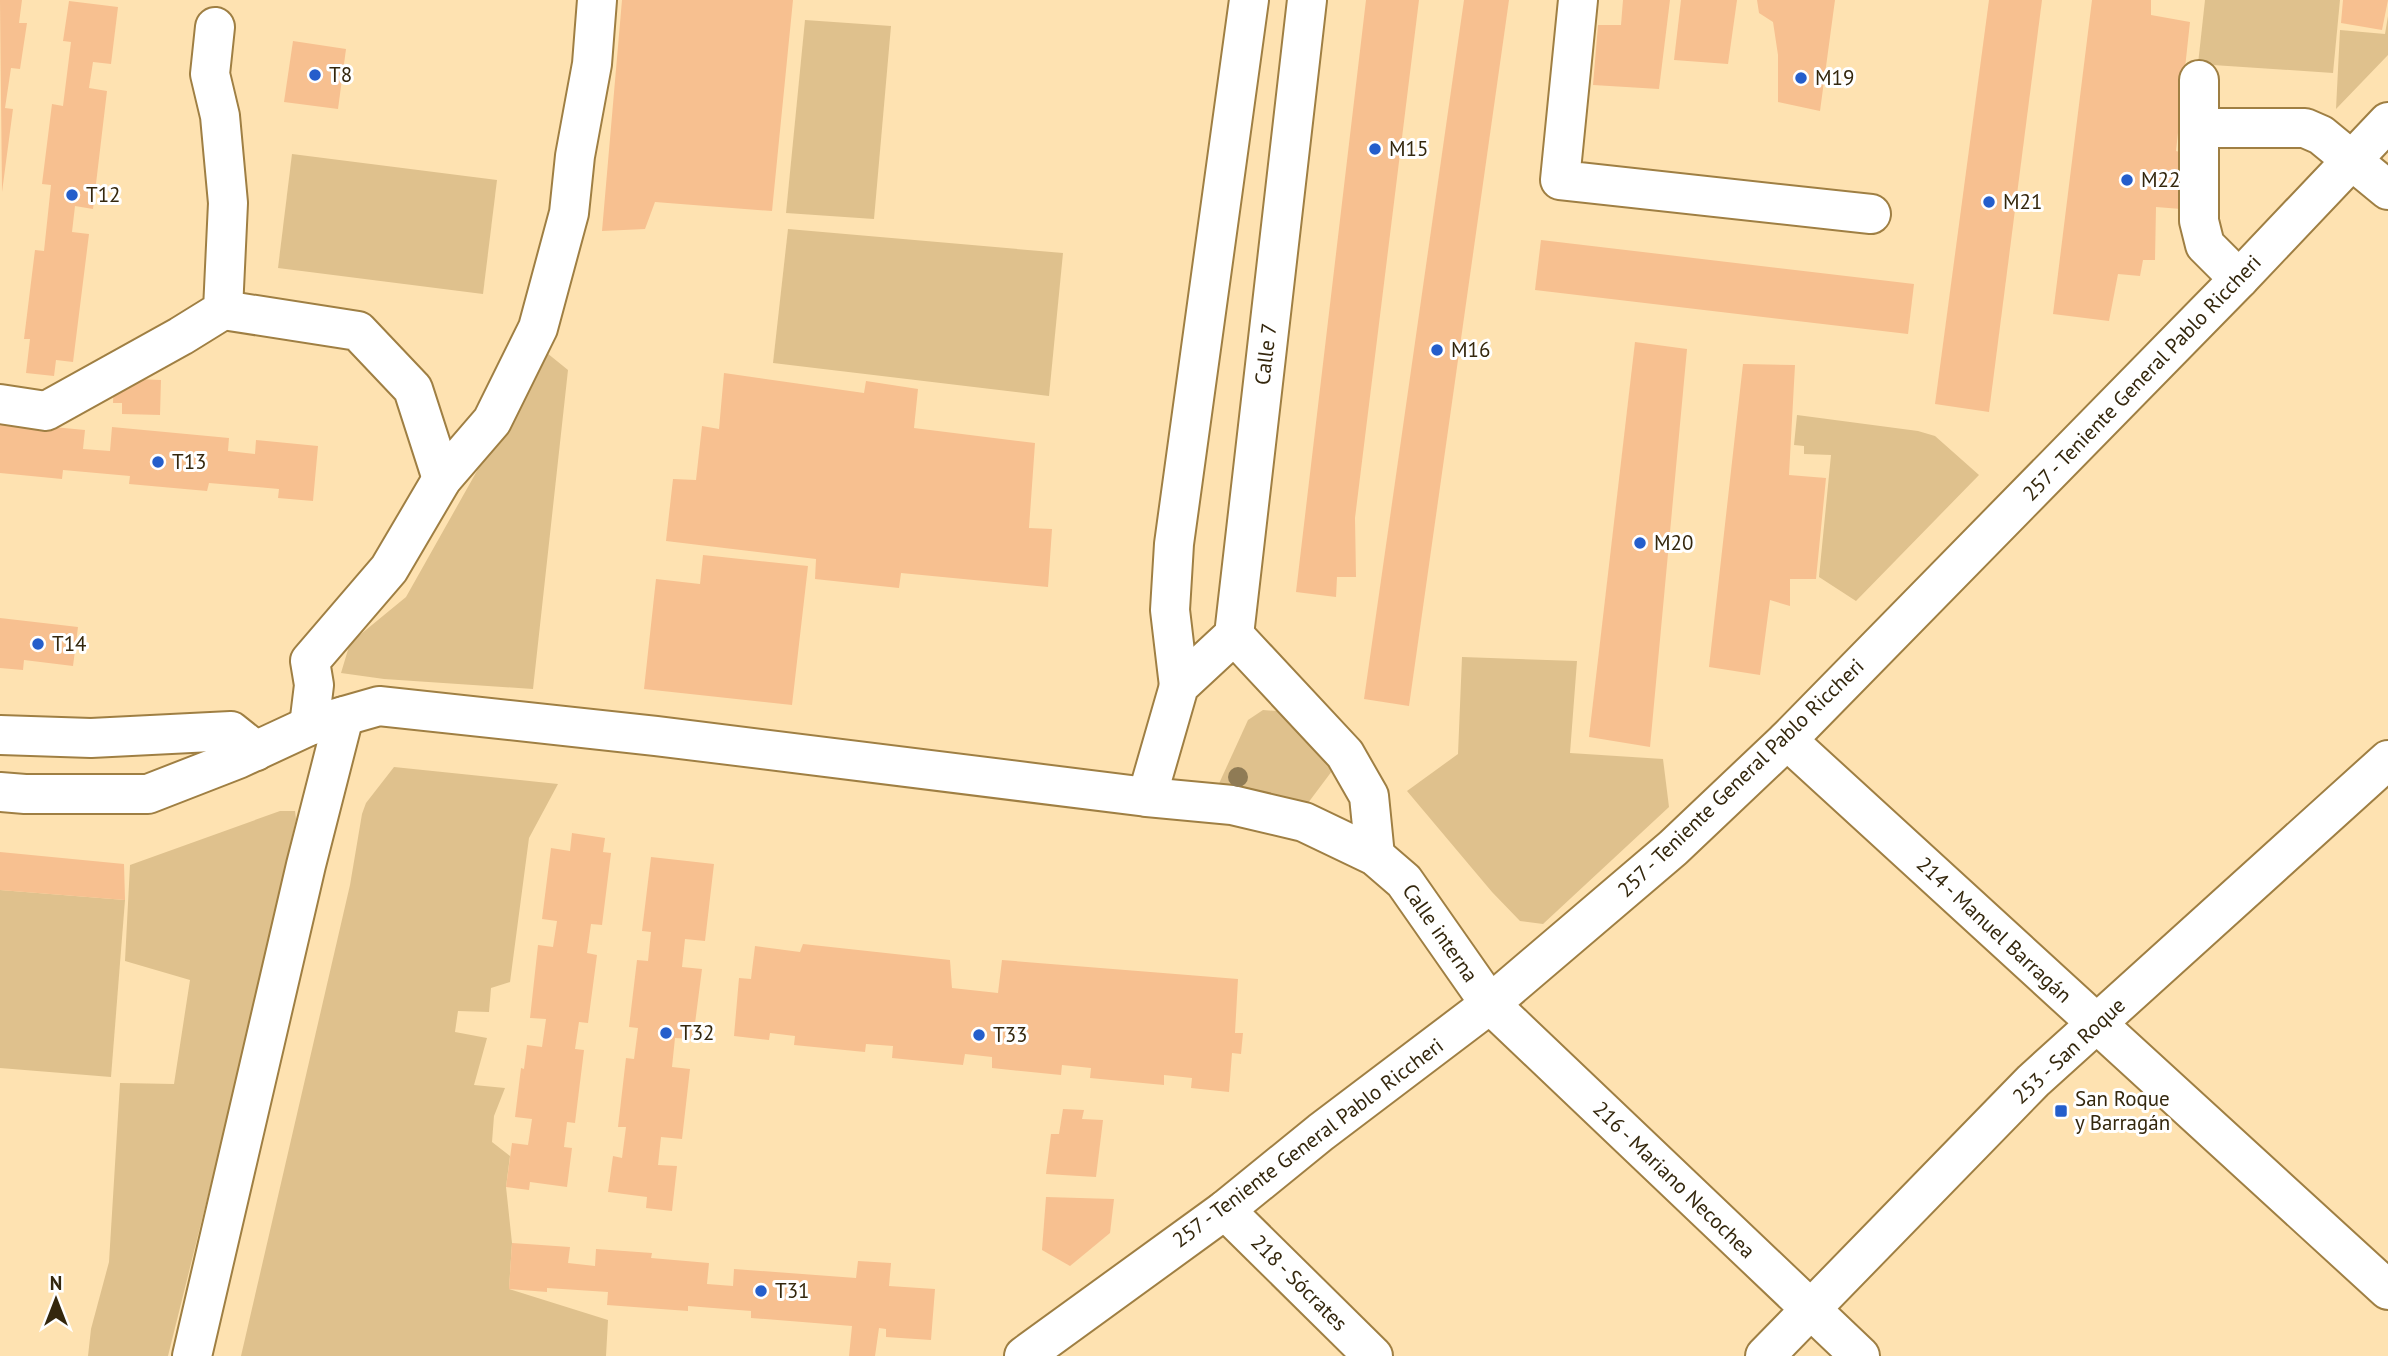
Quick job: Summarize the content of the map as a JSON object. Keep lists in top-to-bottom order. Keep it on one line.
{"streets":{"street":["Calle 7","257 - Teniente General Pablo Riccheri","214 - Manuel Barragán","Calle interna","253 - San Roque","216 - Mariano Necochea","218 - Sócrates"]},"crossings":[["257 - Teniente General Pablo Riccheri","214 - Manuel Barragán"],["257 - Teniente General Pablo Riccheri","Calle interna"],["257 - Teniente General Pablo Riccheri","216 - Mariano Necochea"],["257 - Teniente General Pablo Riccheri","218 - Sócrates"],["214 - Manuel Barragán","253 - San Roque"],["Calle interna","216 - Mariano Necochea"],["253 - San Roque","216 - Mariano Necochea"]],"places":{"other":["T8","M19","M15","M22","T12","M21","M16","T13","M20","T14","T32","T33","T31"],"transit":["San Roque y Barragán"]},"north":"top"}
